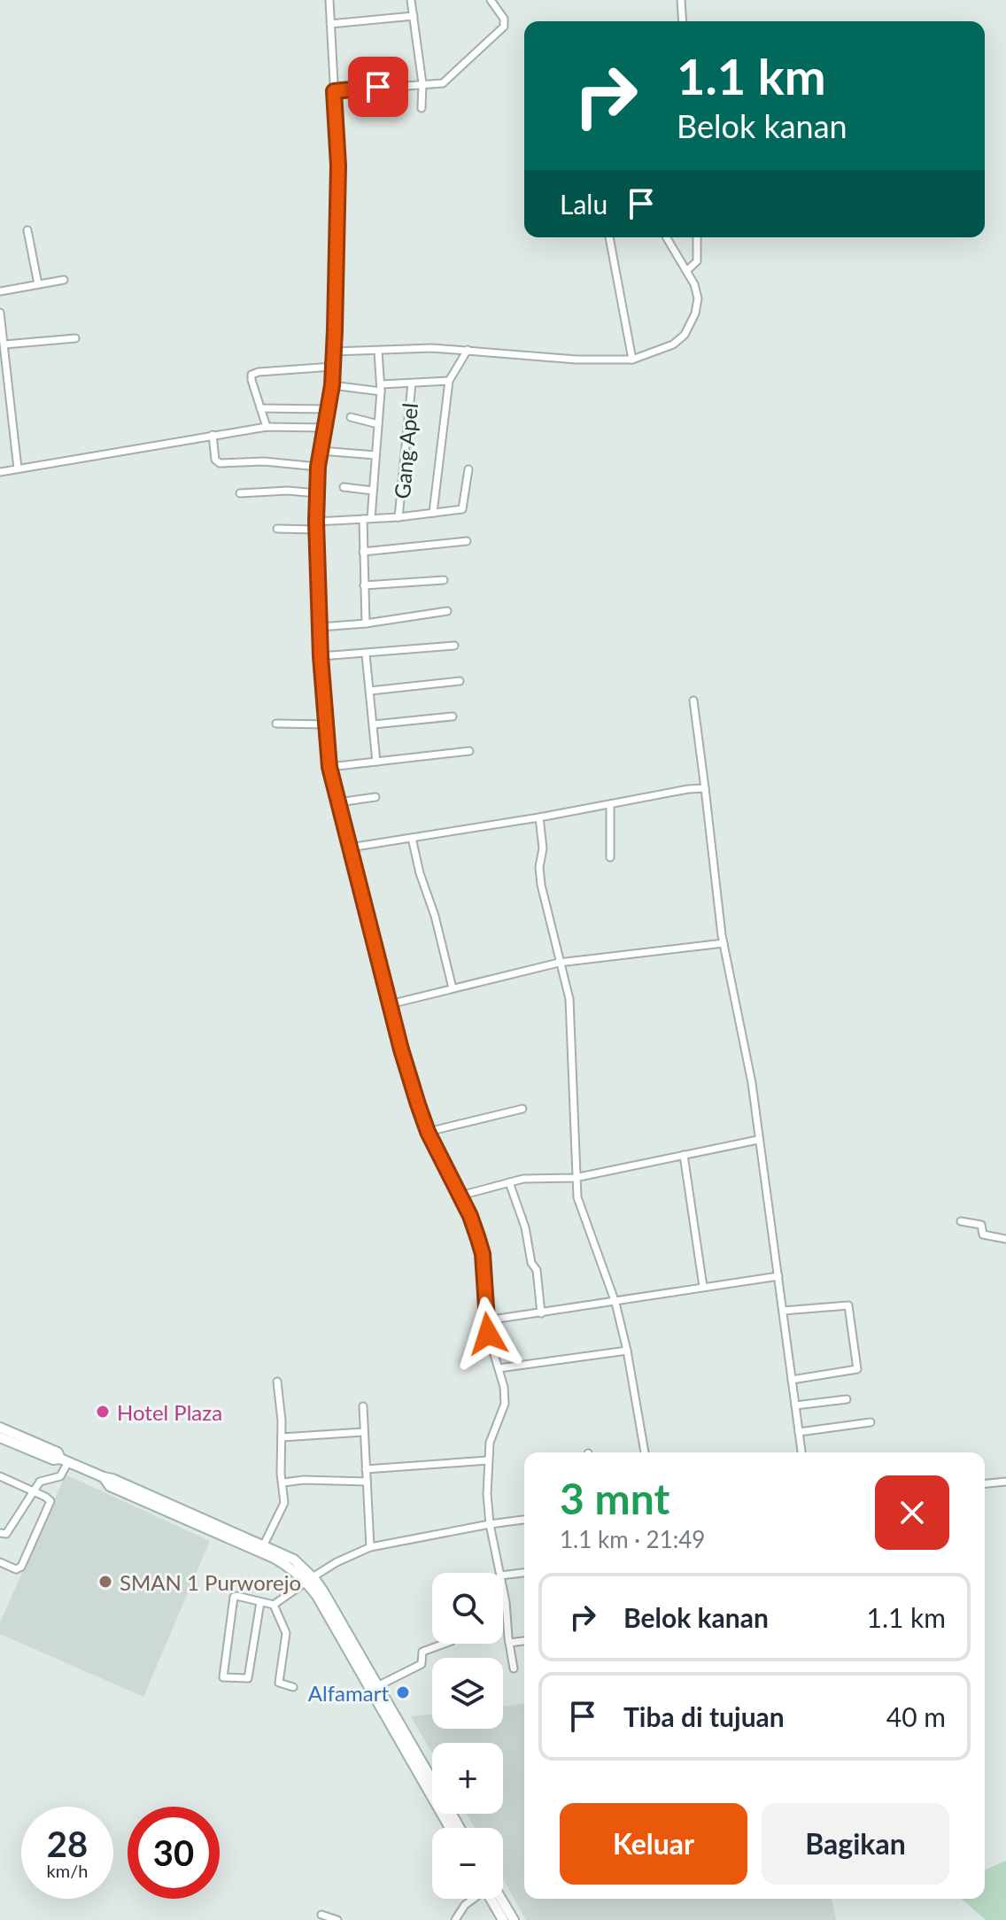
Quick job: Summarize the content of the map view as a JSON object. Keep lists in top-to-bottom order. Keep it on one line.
{"streets":{"street":["Gang Apel"]},"places":["Hotel Plaza","SMAN 1 Purworejo","Alfamart"],"page":{"turn":["1.1 km","Belok kanan"],"then":"Lalu","heading":["3 mnt","1.1 km · 21:49"],"map_buttons":["+","−"],"list":[{"name":"Belok kanan","value":"1.1 km"},{"name":"Tiba di tujuan","value":"40 m"}],"buttons":["Keluar","Bagikan"],"speed":"28 km/h","limit":"30"}}
